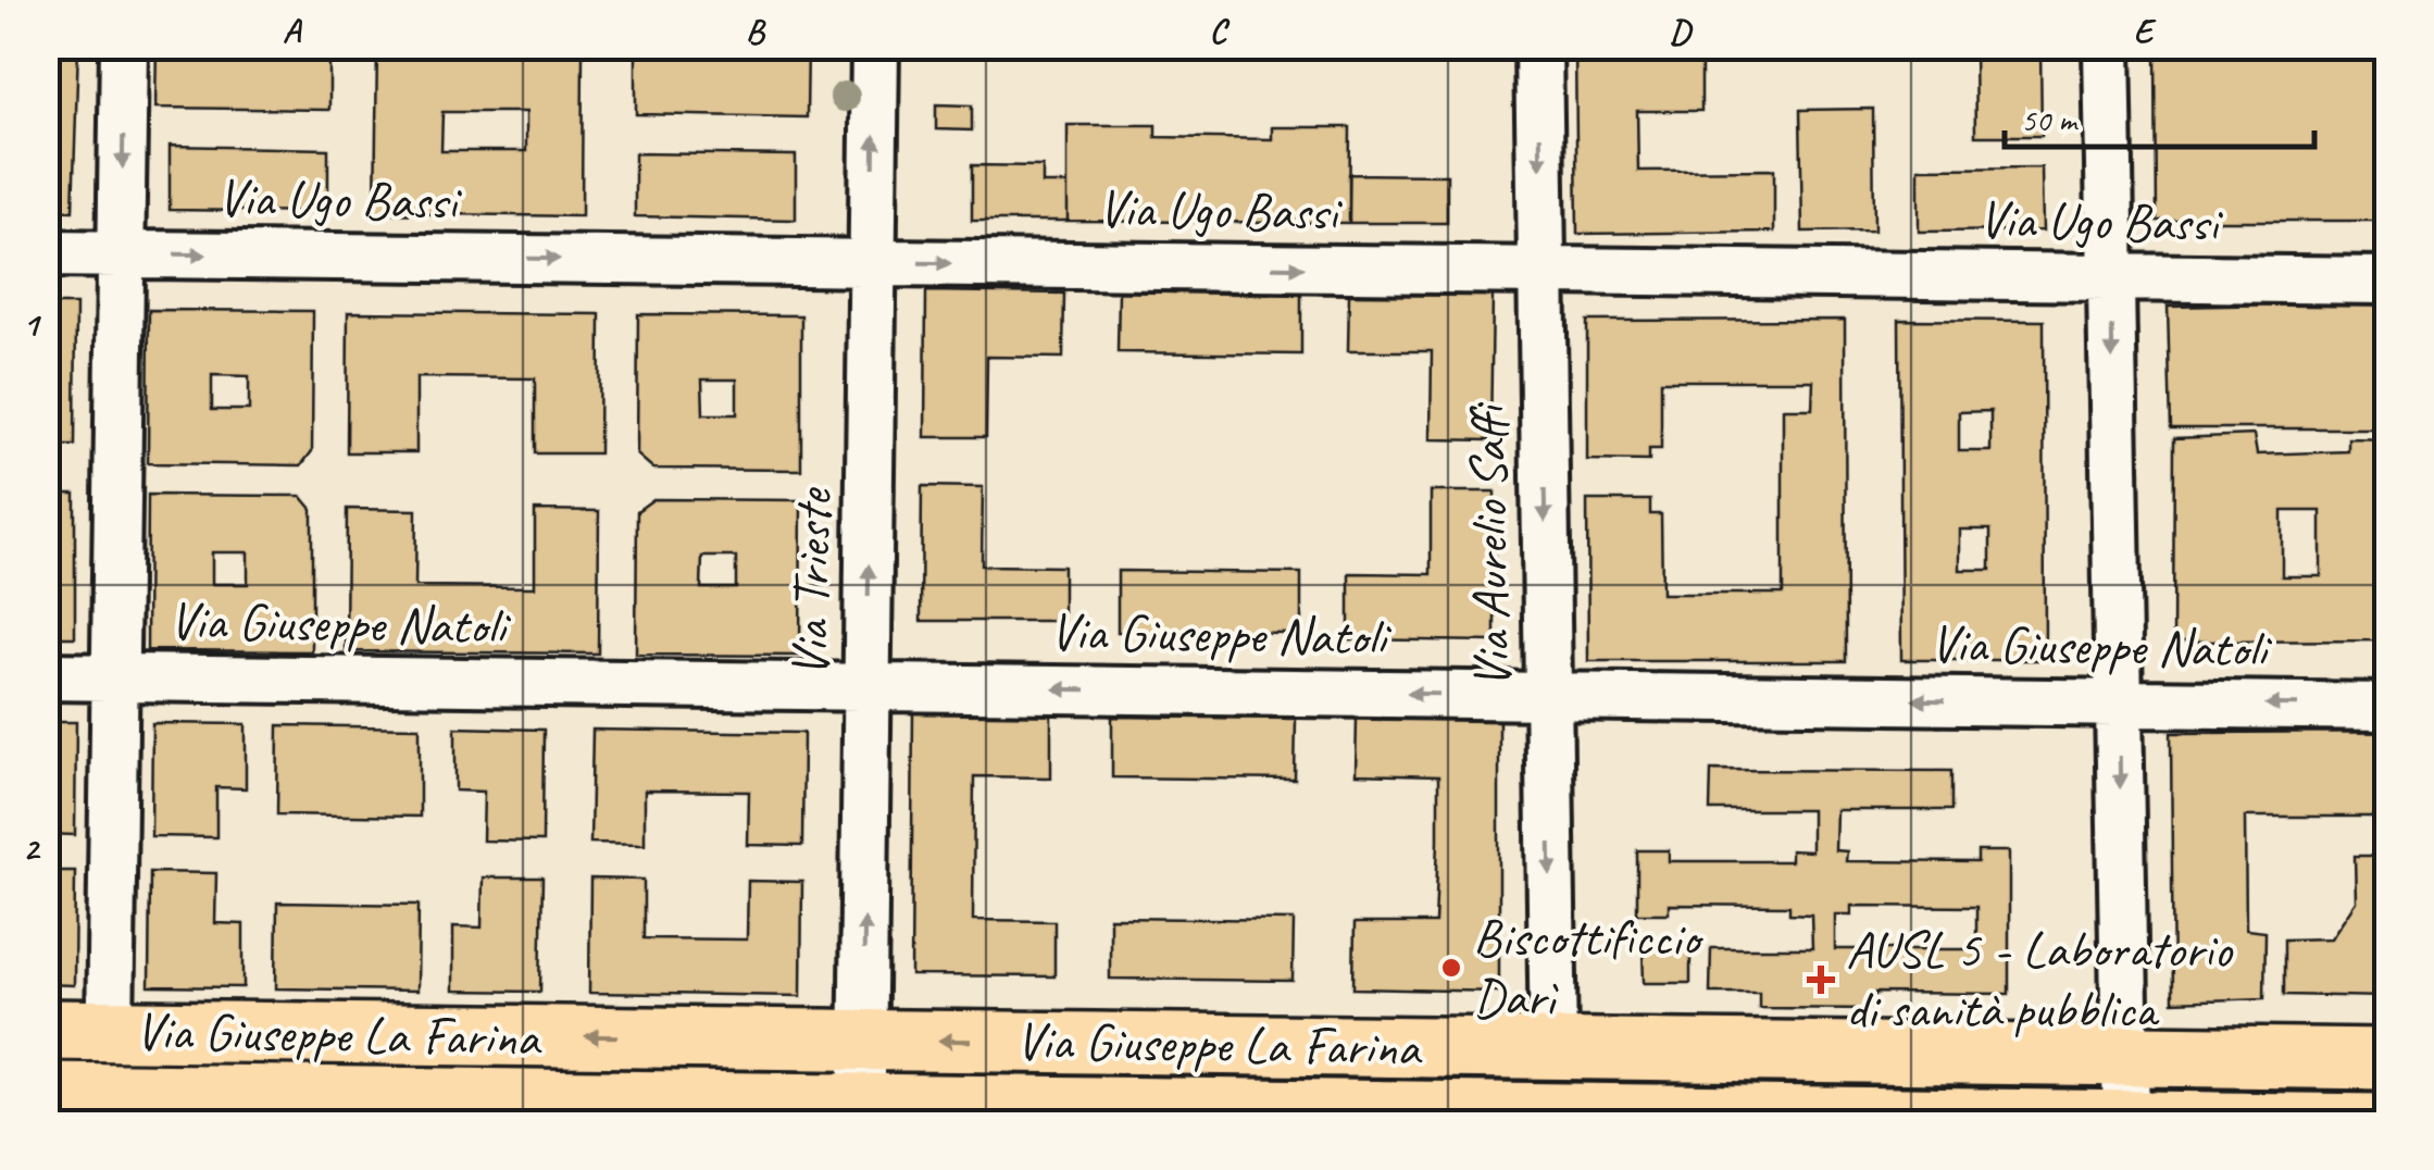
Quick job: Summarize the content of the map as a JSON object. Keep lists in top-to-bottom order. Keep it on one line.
{"streets":{"main road":["Via Giuseppe La Farina"],"street":["Via Ugo Bassi","Via Aurelio Saffi","Via Trieste","Via Giuseppe Natoli"]},"crossings":[["Via Ugo Bassi","Via Aurelio Saffi"],["Via Ugo Bassi","Via Trieste"],["Via Aurelio Saffi","Via Giuseppe Natoli"],["Via Aurelio Saffi","Via Giuseppe La Farina"],["Via Trieste","Via Giuseppe Natoli"],["Via Trieste","Via Giuseppe La Farina"]],"one_way":["Via Ugo Bassi","Via Aurelio Saffi","Via Trieste","Via Giuseppe Natoli"],"places":{"other":["Biscottificcio Darì"],"health":["AUSL 5 - Laboratorio di sanità pubblica"]},"scale_bar":"50 m","grid":{"columns":["A","B","C","D","E"],"rows":["1","2"]}}
